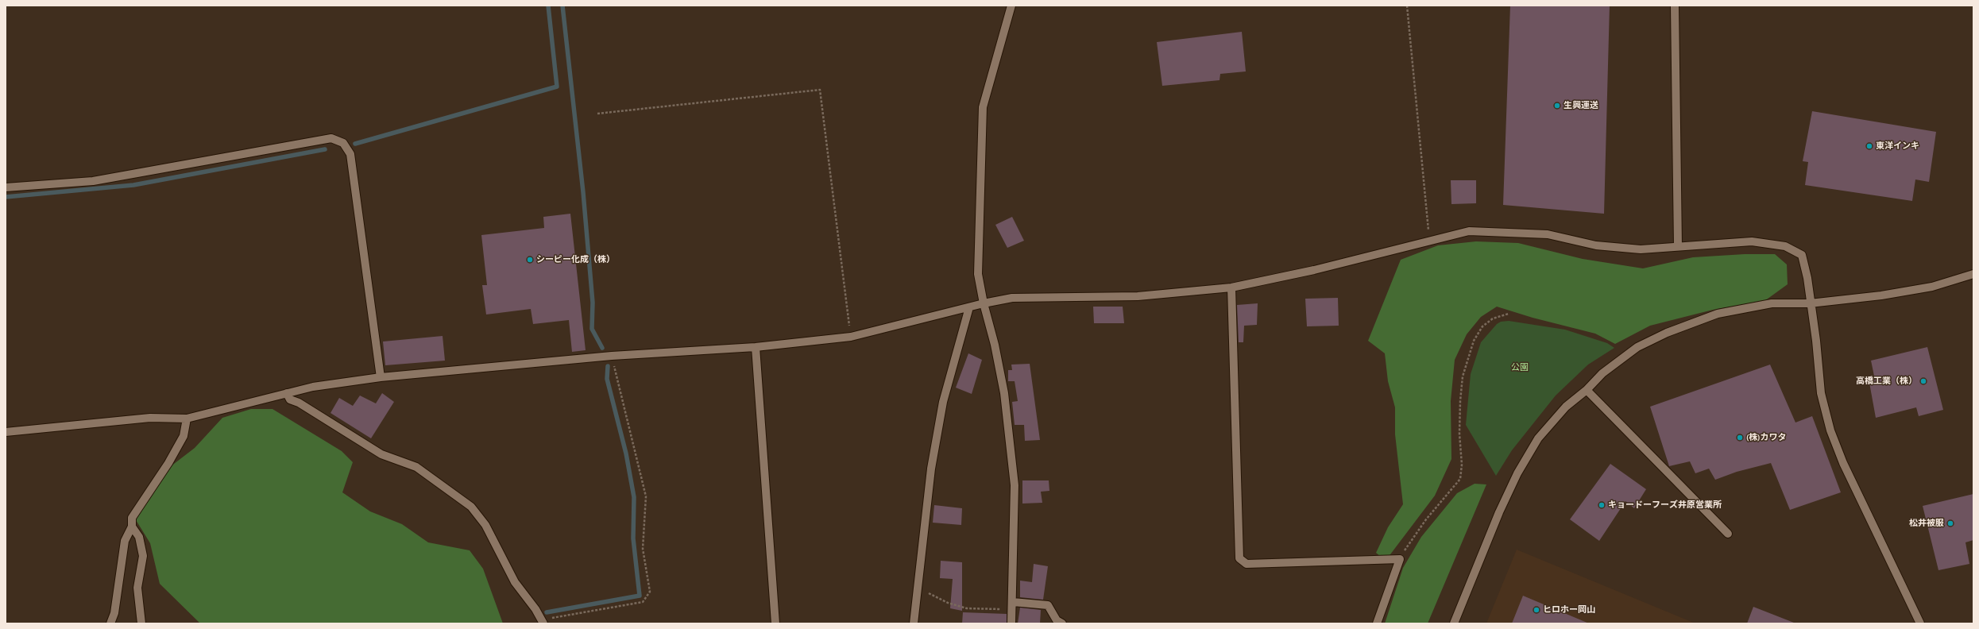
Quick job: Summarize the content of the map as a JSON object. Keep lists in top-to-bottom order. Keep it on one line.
{"parks":["公園"],"places":["生興運送","東洋インキ","シーピー化成（株）","高橋工業（株）","(株)カワタ","キョードーフーズ井原営業所","松井被服","ヒロホー岡山"]}
